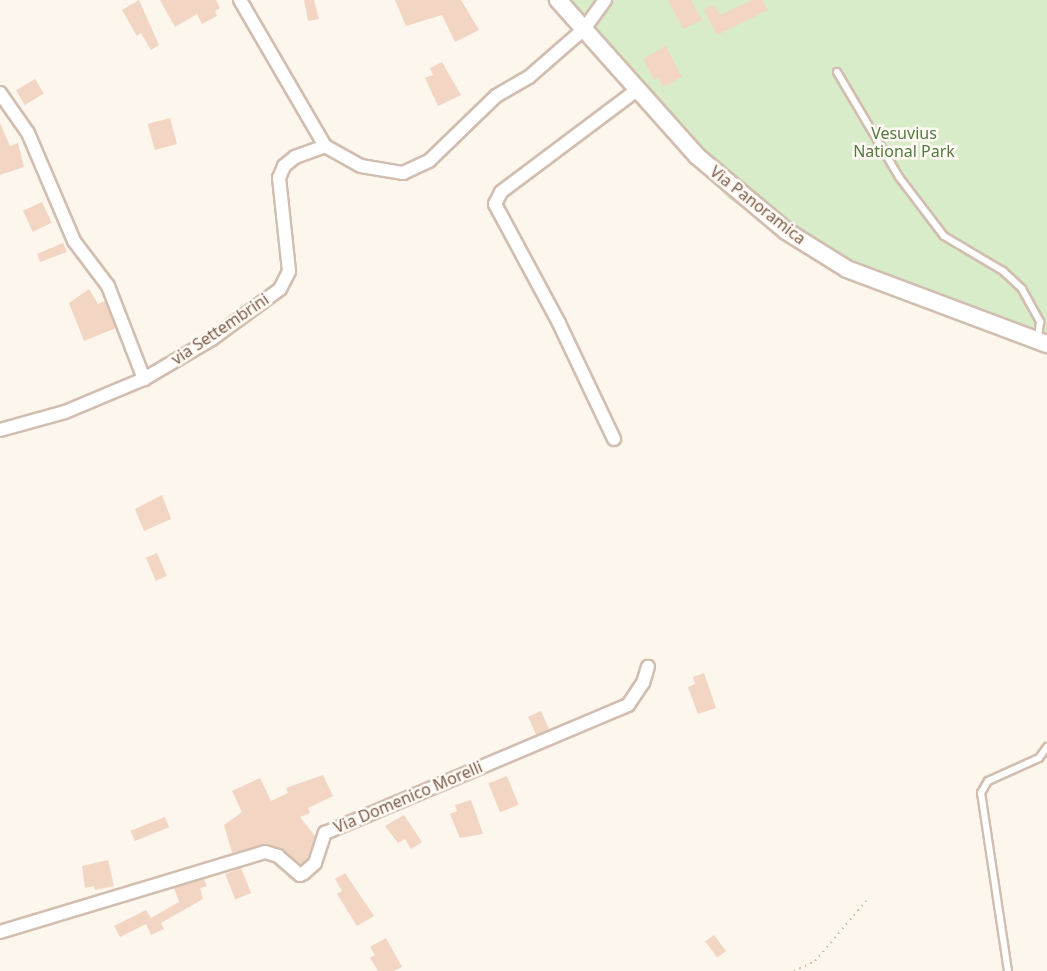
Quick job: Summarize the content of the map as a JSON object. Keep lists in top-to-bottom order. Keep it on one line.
{"streets":{"street":["Via Panoramica","via Settembrini","Via Domenico Morelli"]},"parks":["Vesuvius National Park"]}
